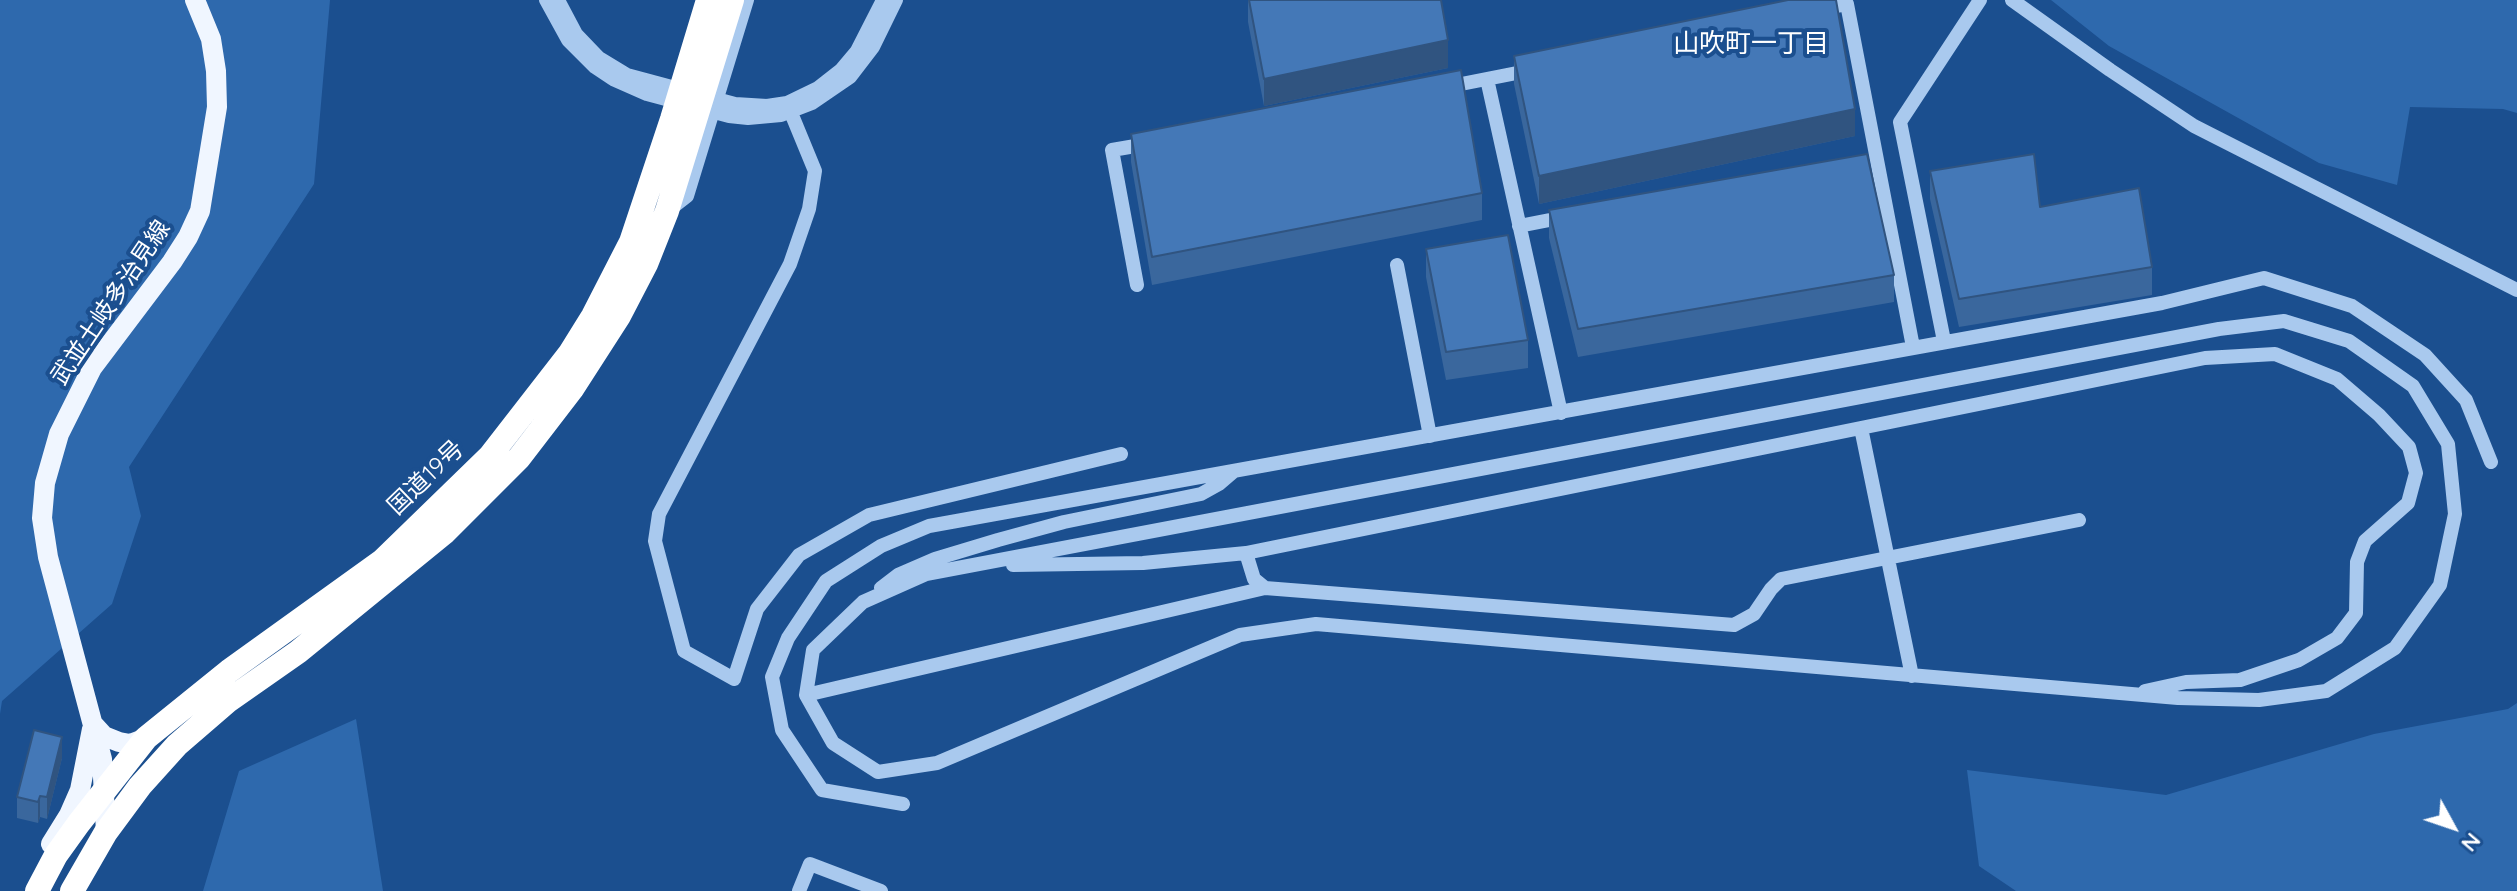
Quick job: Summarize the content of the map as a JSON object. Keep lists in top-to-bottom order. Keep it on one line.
{"streets":{"highway":["国道19号"],"main road":["武並土岐多治見線"]},"crossings":[["武並土岐多治見線","国道19号"]],"districts":["山吹町一丁目"],"north":"bottom right"}
